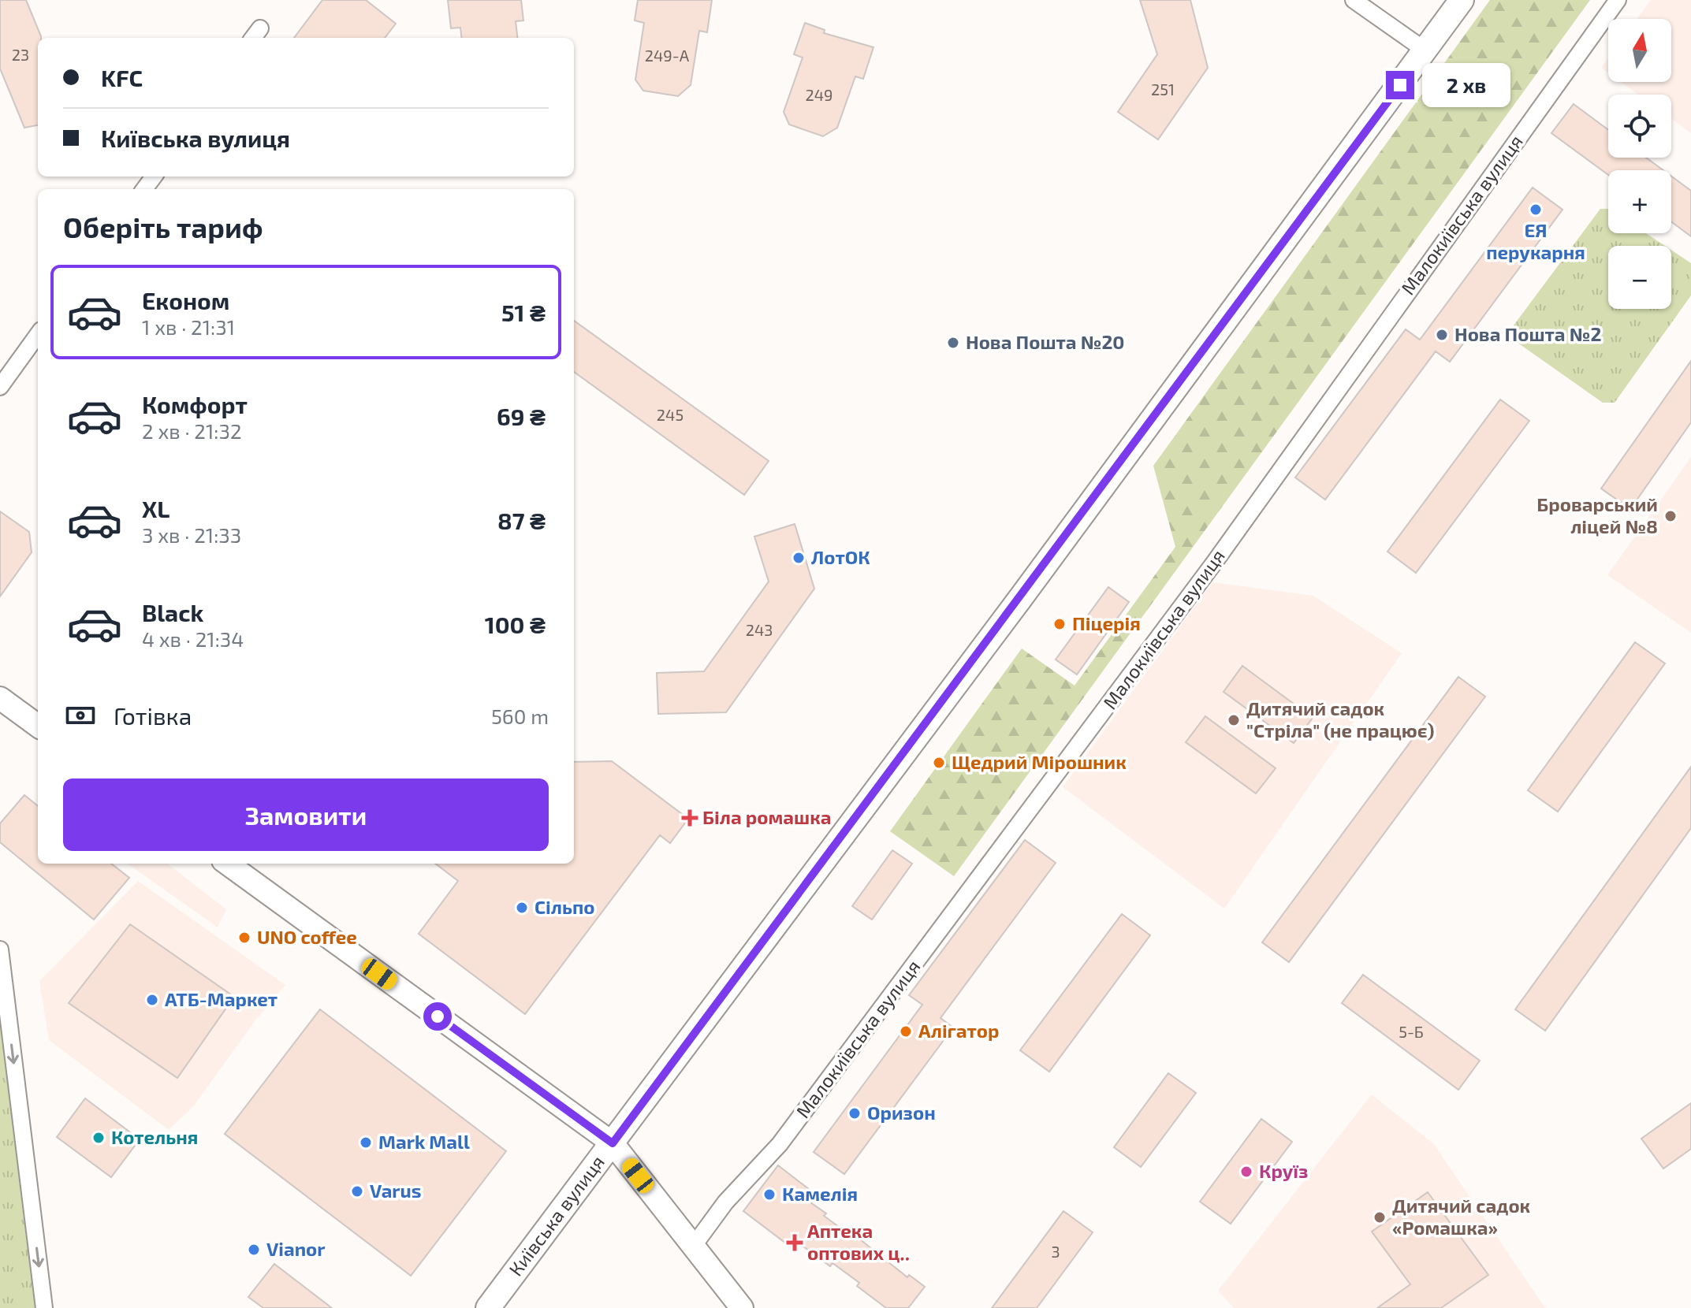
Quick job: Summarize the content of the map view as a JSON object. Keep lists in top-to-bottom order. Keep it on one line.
{"streets":{"main road":["Київська вулиця"],"street":["Малокиївська вулиця"]},"places":{"other":["ЕЯ перукарня","Нова Пошта №2","Нова Пошта №20","Броварський ліцей №8","ЛотОК","Піцерія","Дитячий садок \"Стріла\" (не працює)","Щедрий Мірошник","Сільпо","UNO coffee","АТБ-Маркет","Алігатор","Оризон","Котельня","Mark Mall","Круїз","Varus","Камелія","Дитячий садок «Ромашка»","Vianor"],"health":["Біла ромашка","Аптека оптових ц‥"]},"house_numbers":["23","249-А","251","249","245","243","5-Б","3"],"north":"top","page":{"map_buttons":["+","−"],"banner":["KFC","Київська вулиця"],"bubble":"2 хв","heading":"Оберіть тариф","list":[{"name":"Економ","note":"1 хв · 21:31","value":"51 ₴"},{"name":"Комфорт","note":"2 хв · 21:32","value":"69 ₴"},{"name":"XL","note":"3 хв · 21:33","value":"87 ₴"},{"name":"Black","note":"4 хв · 21:34","value":"100 ₴"}],"pay":["Готівка","560 m"],"buttons":"Замовити"}}
